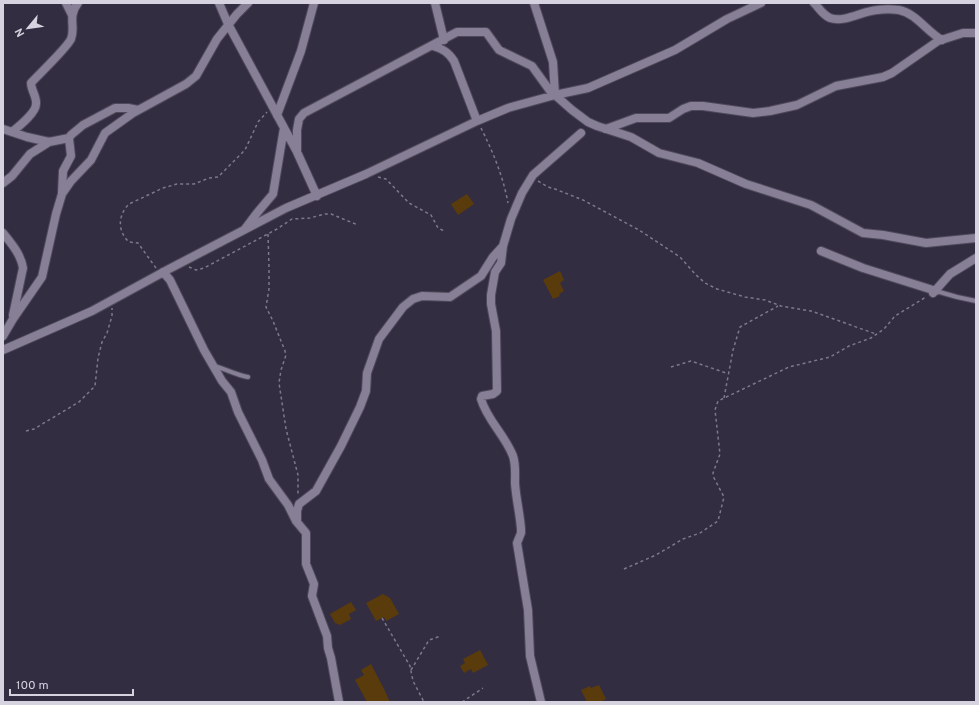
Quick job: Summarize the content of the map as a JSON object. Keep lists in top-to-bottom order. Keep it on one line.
{"scale_bar":"100 m","north":"bottom left"}
